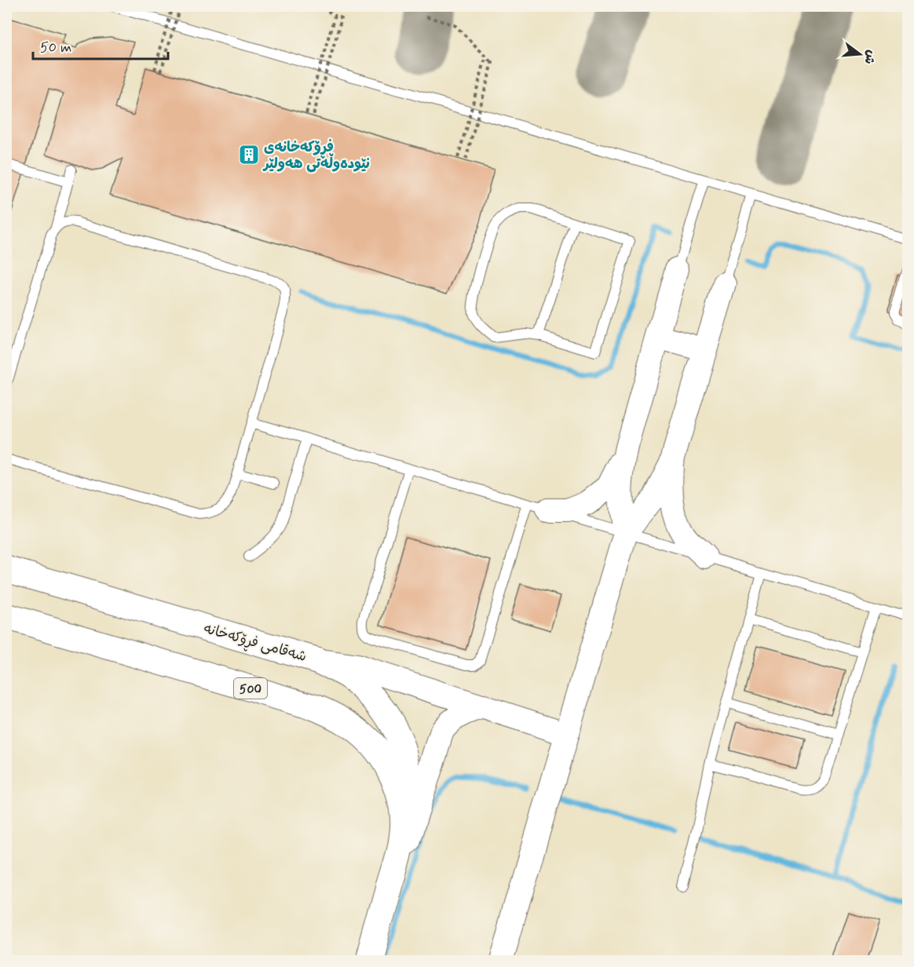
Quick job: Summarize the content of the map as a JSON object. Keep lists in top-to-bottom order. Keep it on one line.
{"streets":{"main road":["شەقامی فڕۆکەخانە","500"]},"places":{"building":["فڕۆکەخانەی نێودەوڵەتی هەولێر"]},"scale_bar":"50 m","north":"right"}
